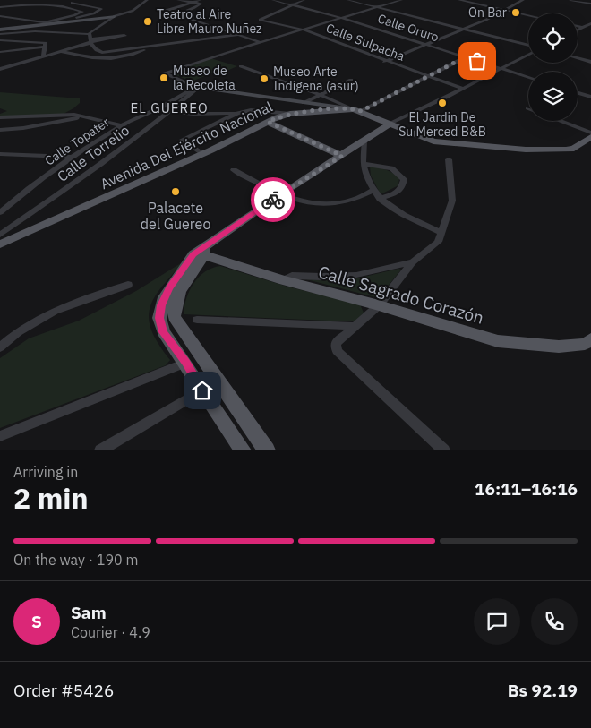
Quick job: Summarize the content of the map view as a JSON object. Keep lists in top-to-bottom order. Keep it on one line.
{"streets":{"main road":["Avenida Del Ejército Nacional","Calle Sagrado Corazón"],"street":["Calle Oruro","Calle Sulpacha","Calle Topater","Calle Torrelio"]},"crossings":[["Calle Oruro","Calle Sulpacha"],["Calle Topater","Calle Torrelio"]],"districts":["EL GUEREO"],"places":["On Bar","Teatro al Aire Libre Mauro Nuñez","Museo de la Recoleta","Museo Arte Indigena (asur)","El Jardin De Su Merced B&B","Palacete del Guereo"],"page":{"heading":["2 min","Arriving in","16:11–16:16"],"panel":["Sam","Courier · 4.9","Order #5426","Bs 92.19"],"bar":"On the way · 190 m","round":"S"}}
